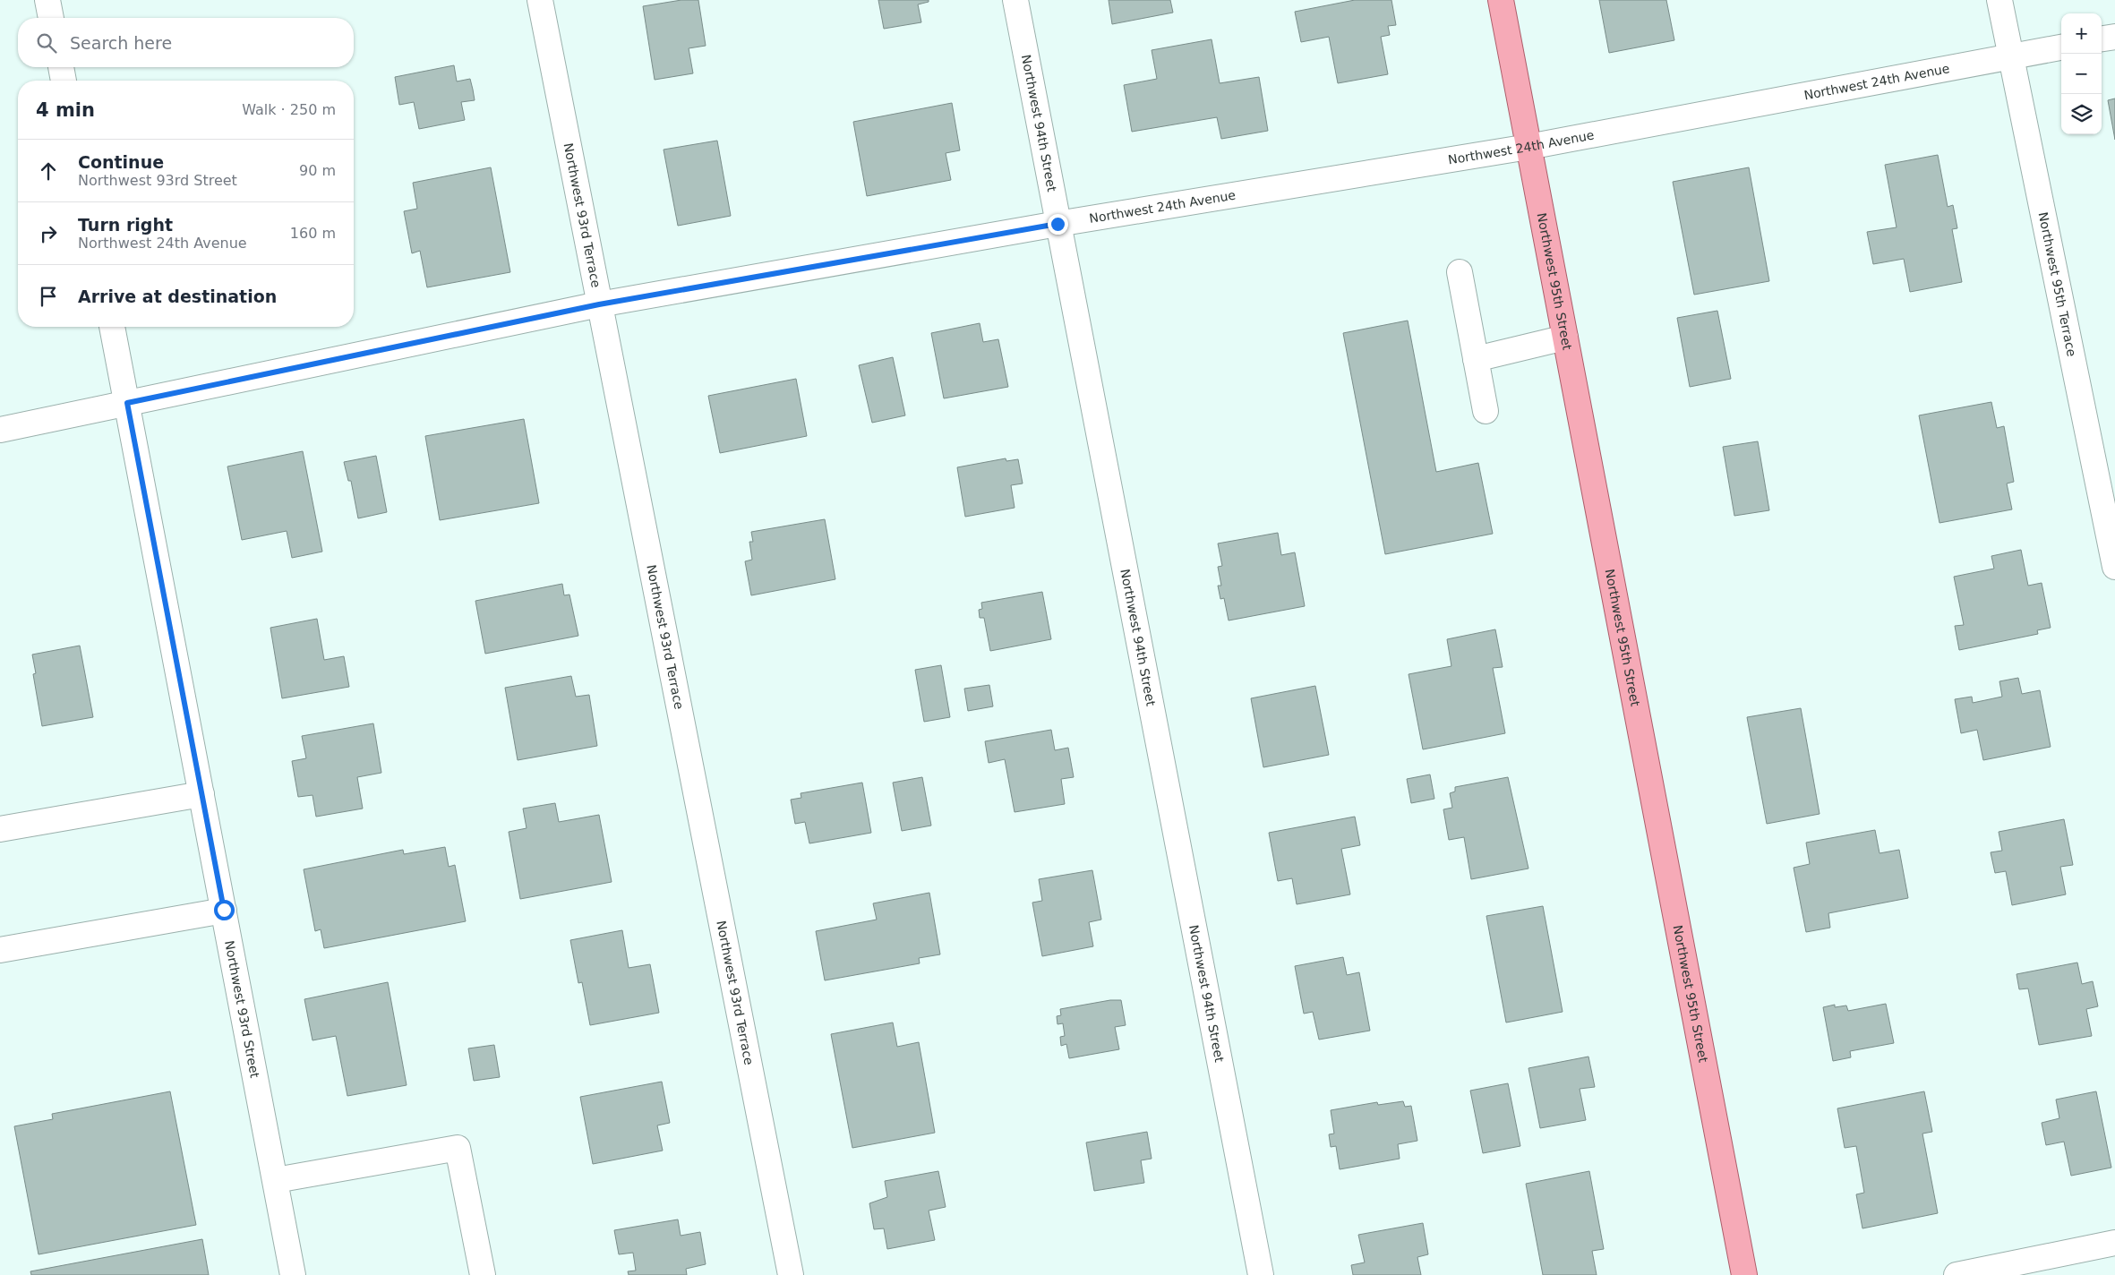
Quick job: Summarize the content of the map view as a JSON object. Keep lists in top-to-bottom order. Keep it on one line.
{"streets":{"main road":["Northwest 95th Street"],"street":["Northwest 24th Avenue","Northwest 94th Street","Northwest 93rd Terrace","Northwest 95th Terrace","Northwest 93rd Street"]},"crossings":[["Northwest 24th Avenue","Northwest 94th Street"],["Northwest 24th Avenue","Northwest 93rd Terrace"],["Northwest 24th Avenue","Northwest 95th Street"],["Northwest 24th Avenue","Northwest 95th Terrace"],["Northwest 24th Avenue","Northwest 93rd Street"]],"page":{"map_buttons":["+","−"],"search":"Search here","heading":["4 min","Walk · 250 m"],"list":[["Continue","Northwest 93rd Street","90 m"],["Turn right","Northwest 24th Avenue","160 m"],"Arrive at destination"]}}
